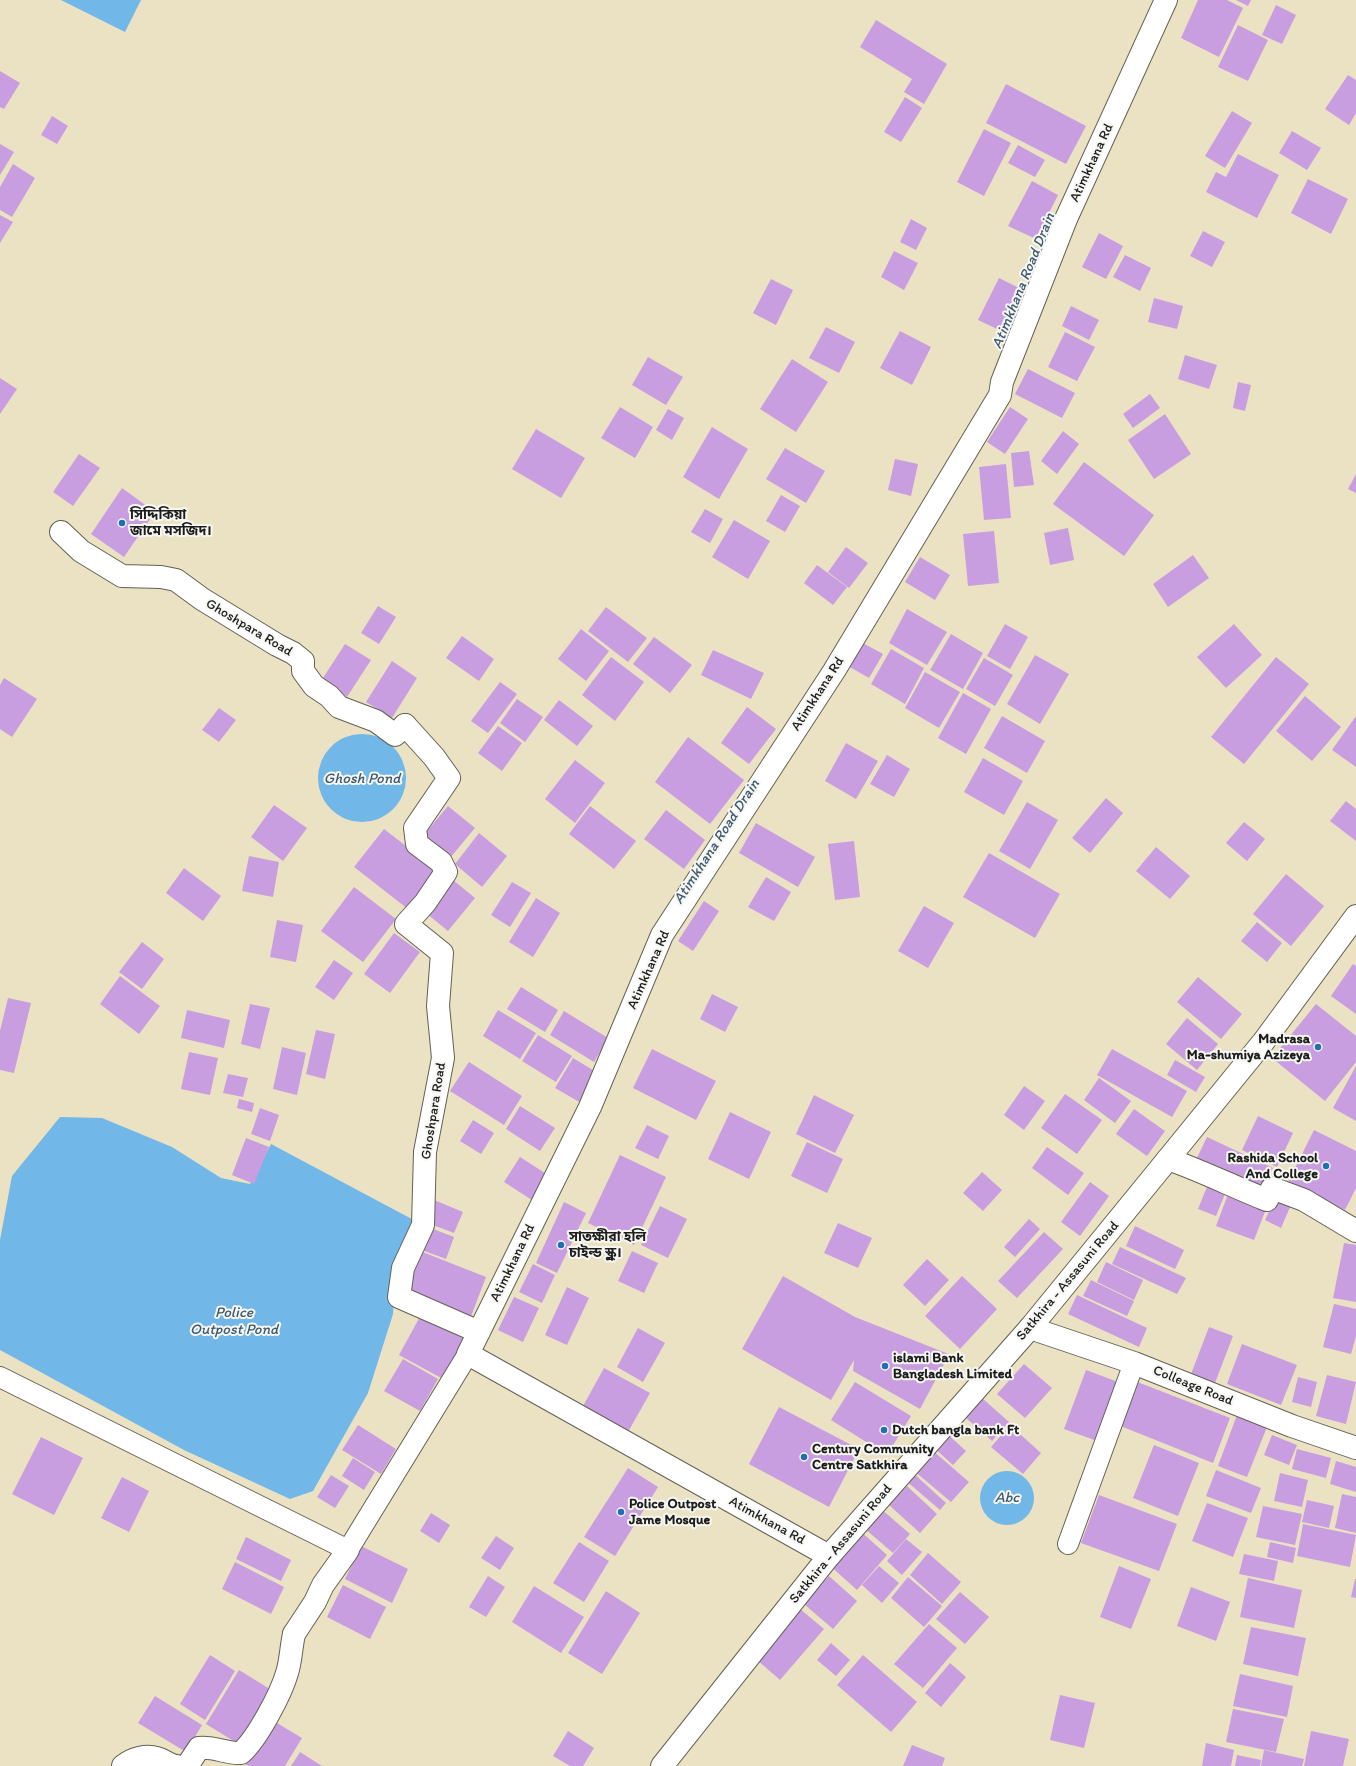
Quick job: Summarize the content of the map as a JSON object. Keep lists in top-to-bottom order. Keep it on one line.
{"streets":{"street":["Atimkhana Rd","Ghoshpara Road","Satkhira - Assasuni Road","Colleage Road"]},"crossings":[["Atimkhana Rd","Ghoshpara Road"],["Atimkhana Rd","Satkhira - Assasuni Road"],["Satkhira - Assasuni Road","Colleage Road"]],"water":["Atimkhana Road Drain","Ghosh Pond","Police Outpost Pond","Abc"],"places":["সিদ্দিকিয়া জামে মসজিদ।","Madrasa Ma-shumiya Azizeya","Rashida School And College","সাতক্ষীরা হলি চাইল্ড স্কুল।","islami Bank Bangladesh Limited","Dutch bangla bank Ft","Century Community Centre Satkhira","Police Outpost Jame Mosque"]}
